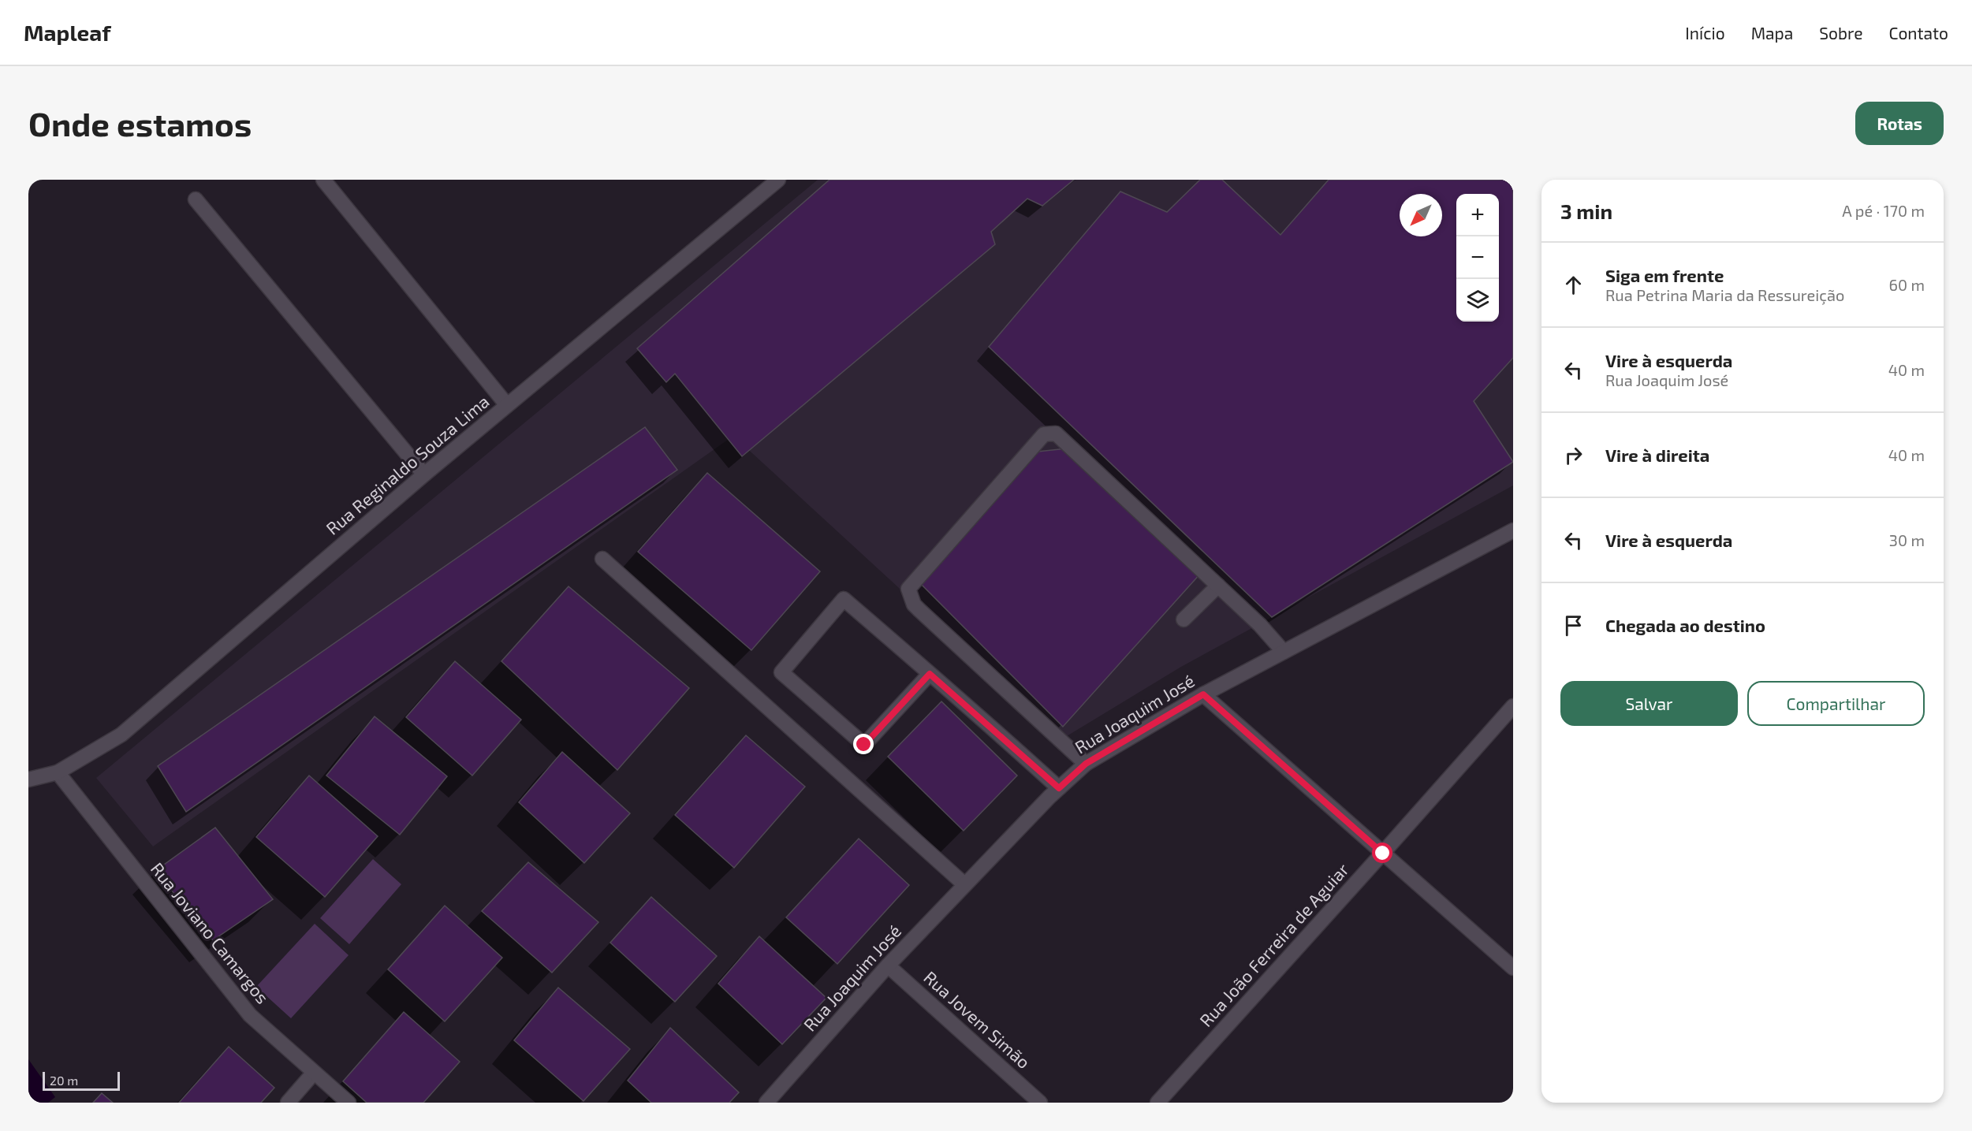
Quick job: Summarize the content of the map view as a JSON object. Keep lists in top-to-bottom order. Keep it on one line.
{"streets":{"street":["Rua Reginaldo Souza Lima","Rua Joaquim José","Rua Joviano Camargos","Rua João Ferreira de Aguiar","Rua Jovem Simão"]},"crossings":[["Rua Reginaldo Souza Lima","Rua Joviano Camargos"],["Rua Joaquim José","Rua Jovem Simão"]],"scale_bar":"20 m","north":"bottom left","page":{"header":"Mapleaf","nav":["Início","Mapa","Sobre","Contato"],"buttons":["Rotas",["Salvar","Compartilhar"]],"title":"Onde estamos","heading":["3 min","A pé · 170 m"],"map_buttons":["+","−"],"list":[["Siga em frente","Rua Petrina Maria da Ressureição","60 m"],["Vire à esquerda","Rua Joaquim José","40 m"],["Vire à direita","40 m"],["Vire à esquerda","30 m"],"Chegada ao destino"],"scale":"20 m"}}
